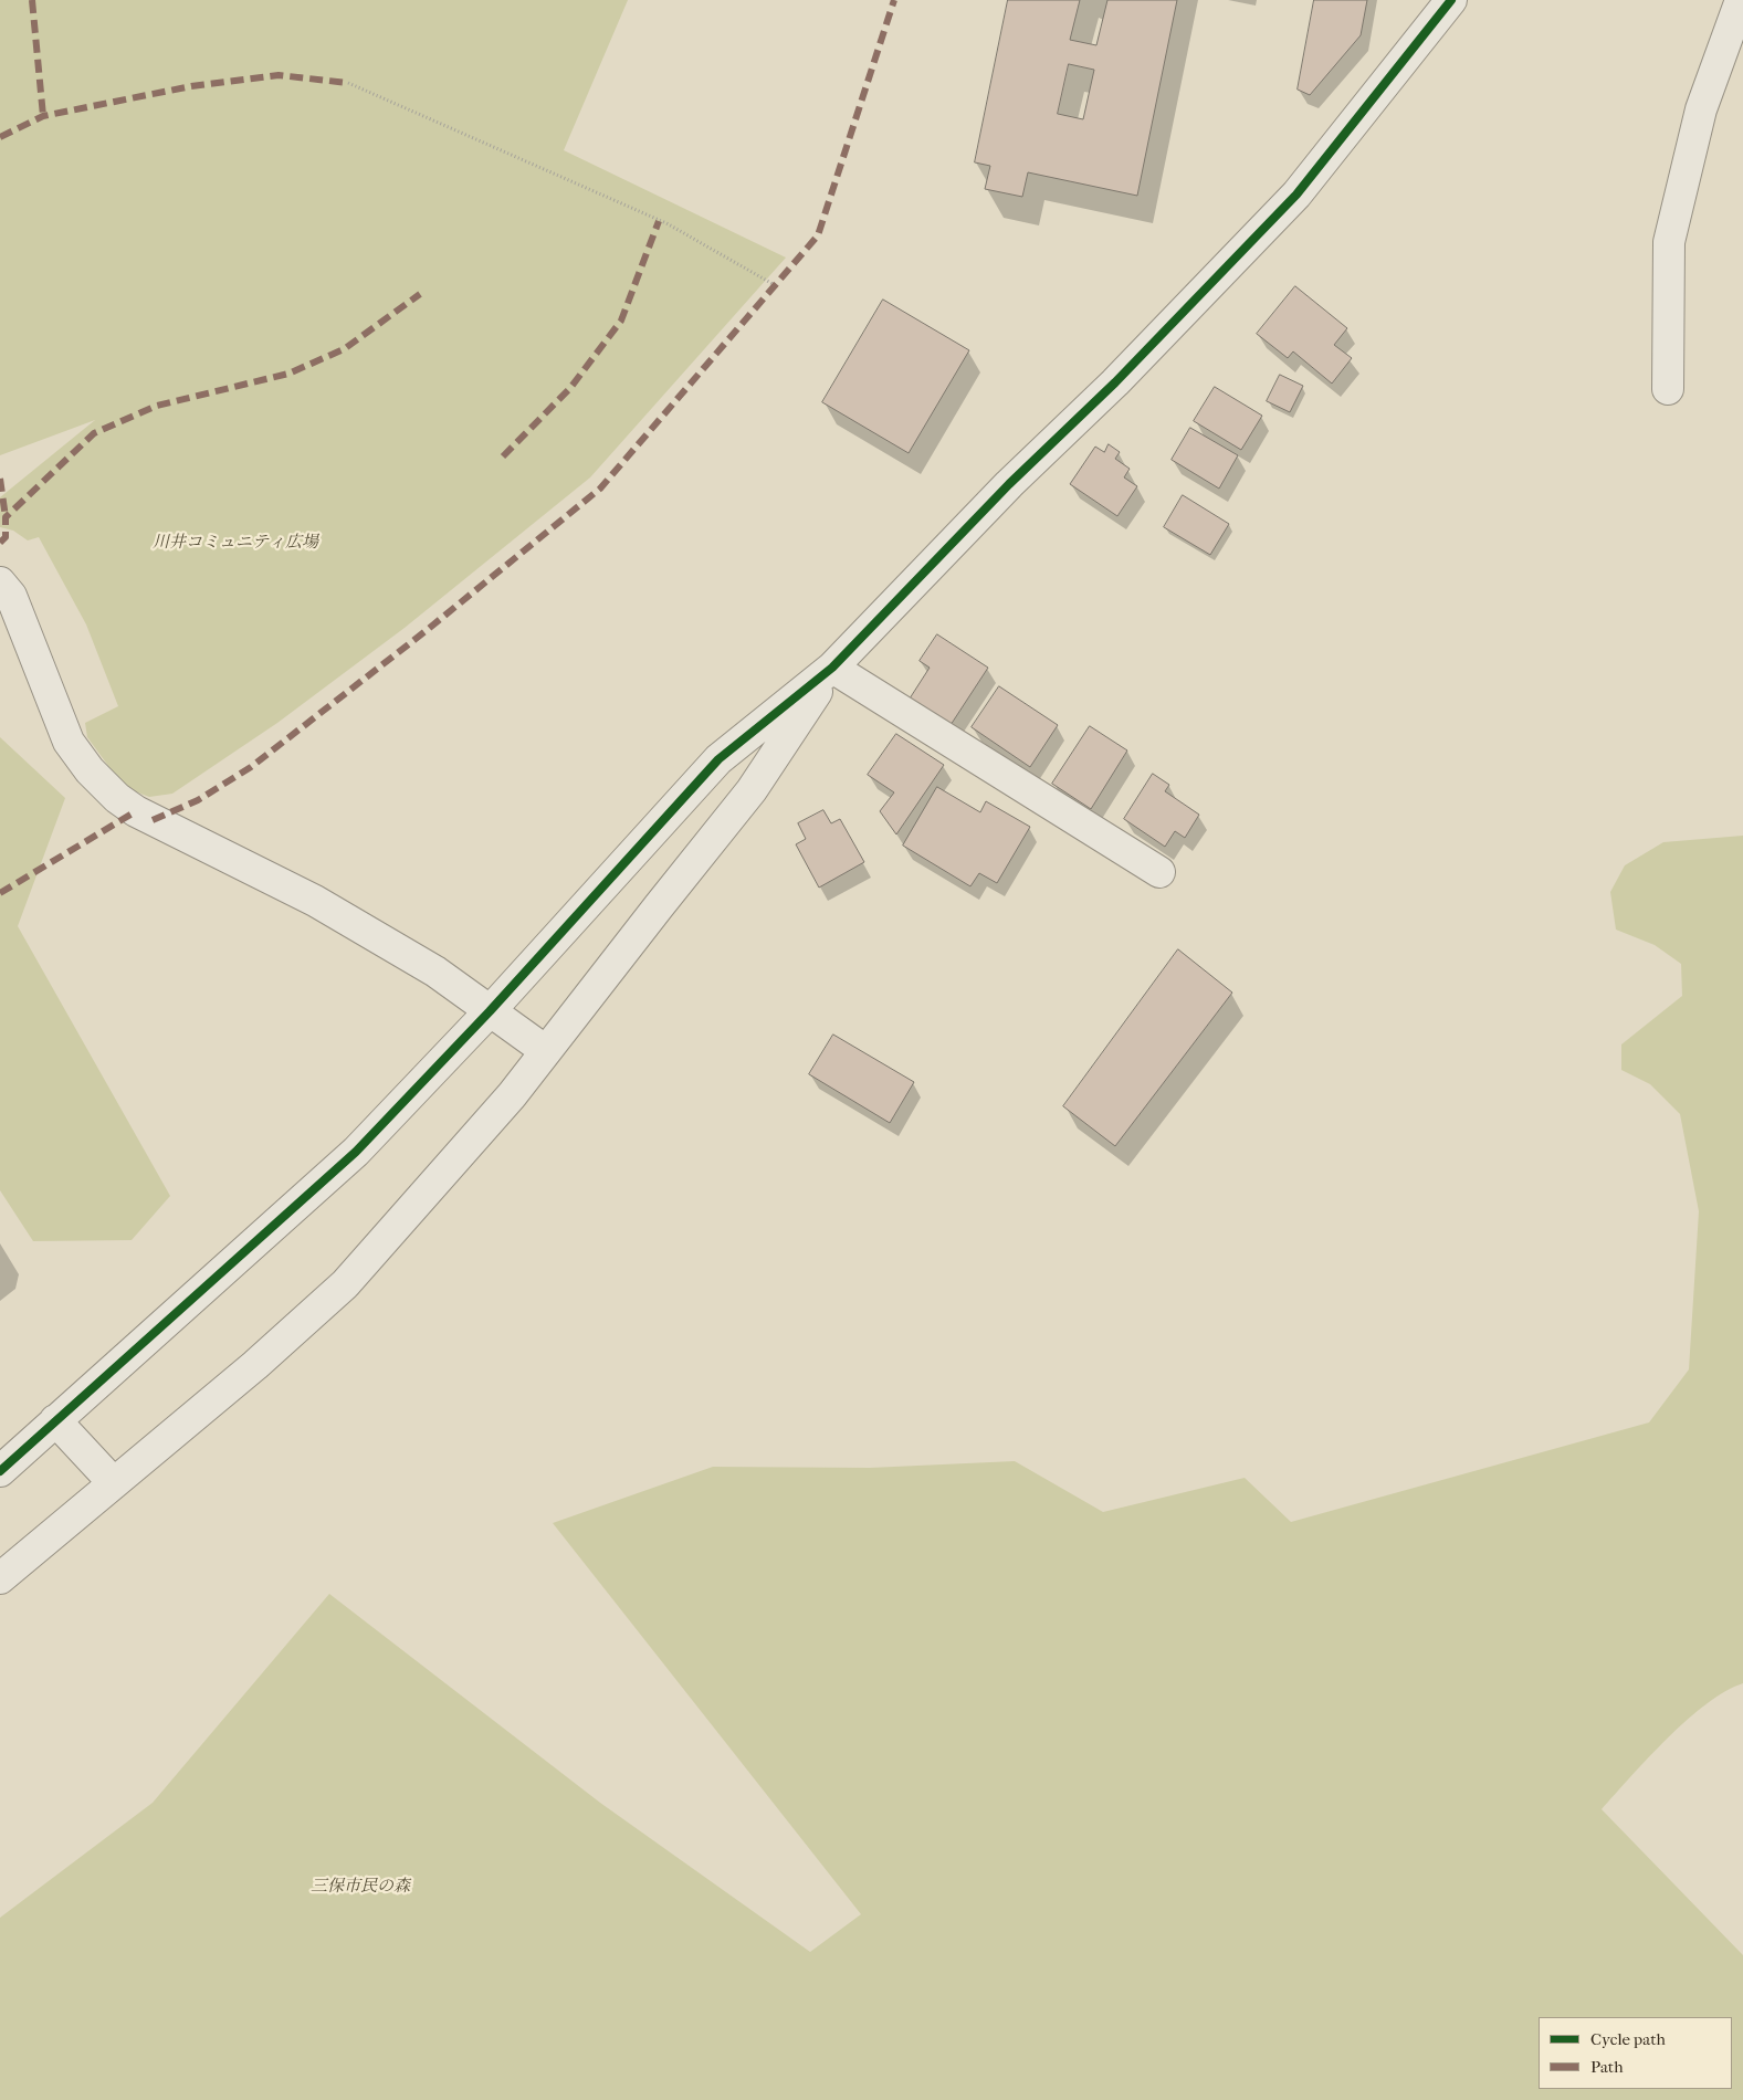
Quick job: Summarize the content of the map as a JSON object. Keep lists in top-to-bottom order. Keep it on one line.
{"parks":["川井コミュニティ広場","三保市民の森"],"legend":["Cycle path","Path"]}
